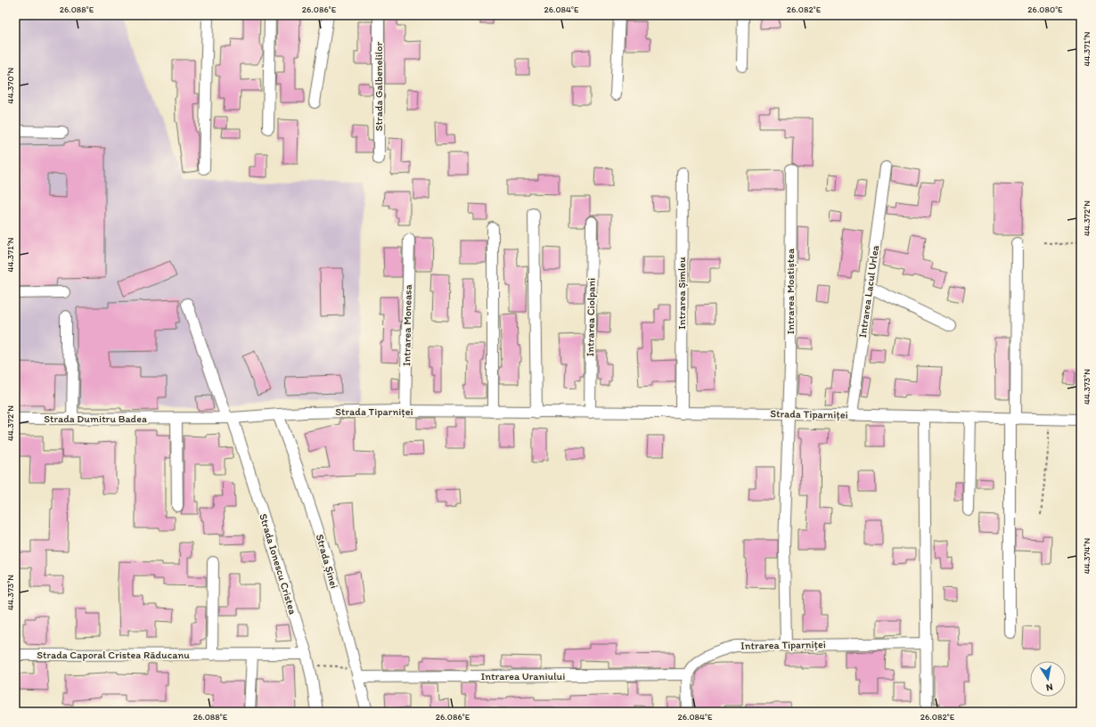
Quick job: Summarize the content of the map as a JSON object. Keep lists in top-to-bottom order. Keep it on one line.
{"streets":{"street":["Strada Galbenelilor","Intrarea Mostiștea","Intrarea Lacul Urlea","Intrarea Șimleu","Intrarea Ciolpani","Intrarea Moneasa","Strada Tiparniței","Strada Dumitru Badea","Strada Șinei","Strada Ionescu Cristea","Intrarea Tiparniței","Strada Caporal Cristea Răducanu","Intrarea Uraniului"]},"crossings":[["Intrarea Mostiștea","Strada Tiparniței"],["Intrarea Mostiștea","Intrarea Tiparniței"],["Intrarea Lacul Urlea","Strada Tiparniței"],["Intrarea Șimleu","Strada Tiparniței"],["Intrarea Ciolpani","Strada Tiparniței"],["Intrarea Moneasa","Strada Tiparniței"],["Strada Tiparniței","Strada Dumitru Badea"],["Strada Tiparniței","Strada Șinei"],["Strada Dumitru Badea","Strada Ionescu Cristea"],["Strada Șinei","Intrarea Uraniului"],["Strada Ionescu Cristea","Strada Caporal Cristea Răducanu"],["Intrarea Tiparniței","Intrarea Uraniului"]],"north":"bottom","coordinates":["26.088°E","26.086°E","26.084°E","26.082°E","26.080°E","44.371°N","44.370°N","44.372°N","44.373°N","44.374°N"]}
